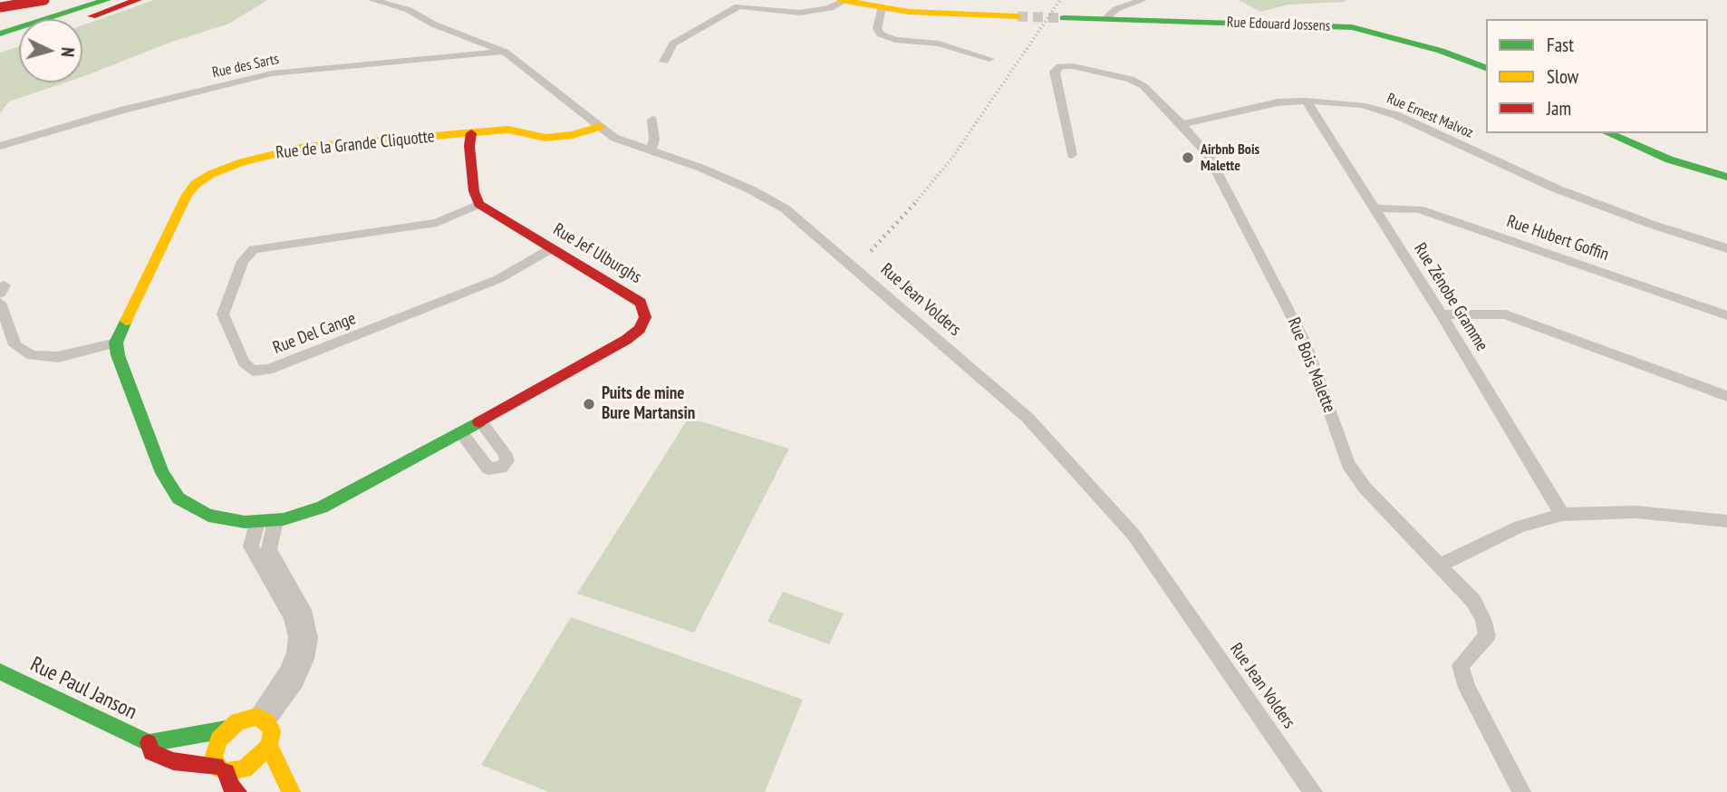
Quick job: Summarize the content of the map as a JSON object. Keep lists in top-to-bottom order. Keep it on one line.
{"streets":{"main road":["Rue Edouard Jossens","Rue de la Grande Cliquotte","Rue Jef Ulburghs","Rue Paul Janson"],"street":["Rue des Sarts","Rue Ernest Malvoz","Rue Hubert Goffin","Rue Zénobe Gramme","Rue Jean Volders","Rue Del Cange","Rue Bois Malette"]},"crossings":[["Rue des Sarts","Rue Jean Volders"],["Rue Ernest Malvoz","Rue Zénobe Gramme"],["Rue Ernest Malvoz","Rue Bois Malette"],["Rue de la Grande Cliquotte","Rue Jean Volders"],["Rue Hubert Goffin","Rue Zénobe Gramme"],["Rue Jef Ulburghs","Rue Del Cange"]],"places":["Airbnb Bois Malette","Puits de mine Bure Martansin"],"legend":["Fast","Slow","Jam"],"north":"right"}
